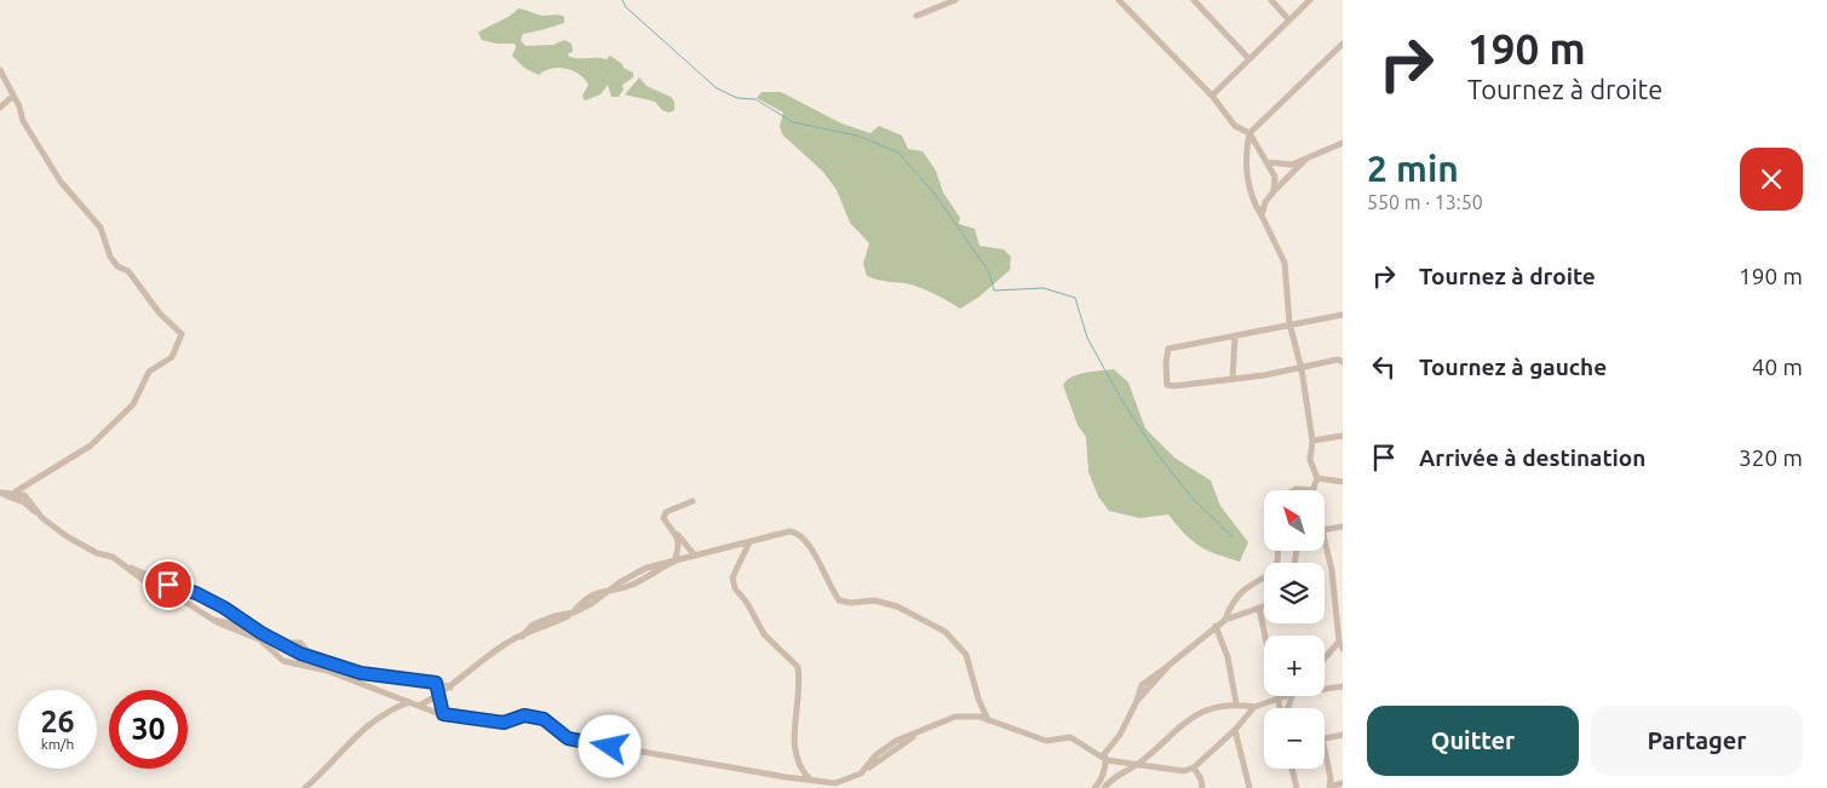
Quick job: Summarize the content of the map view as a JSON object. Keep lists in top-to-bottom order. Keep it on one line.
{"north":"top left","page":{"turn":["190 m","Tournez à droite"],"heading":["2 min","550 m · 13:50"],"list":[{"name":"Tournez à droite","value":"190 m"},{"name":"Tournez à gauche","value":"40 m"},{"name":"Arrivée à destination","value":"320 m"}],"map_buttons":["+","−"],"speed":"26 km/h","limit":"30","buttons":["Quitter","Partager"]}}
